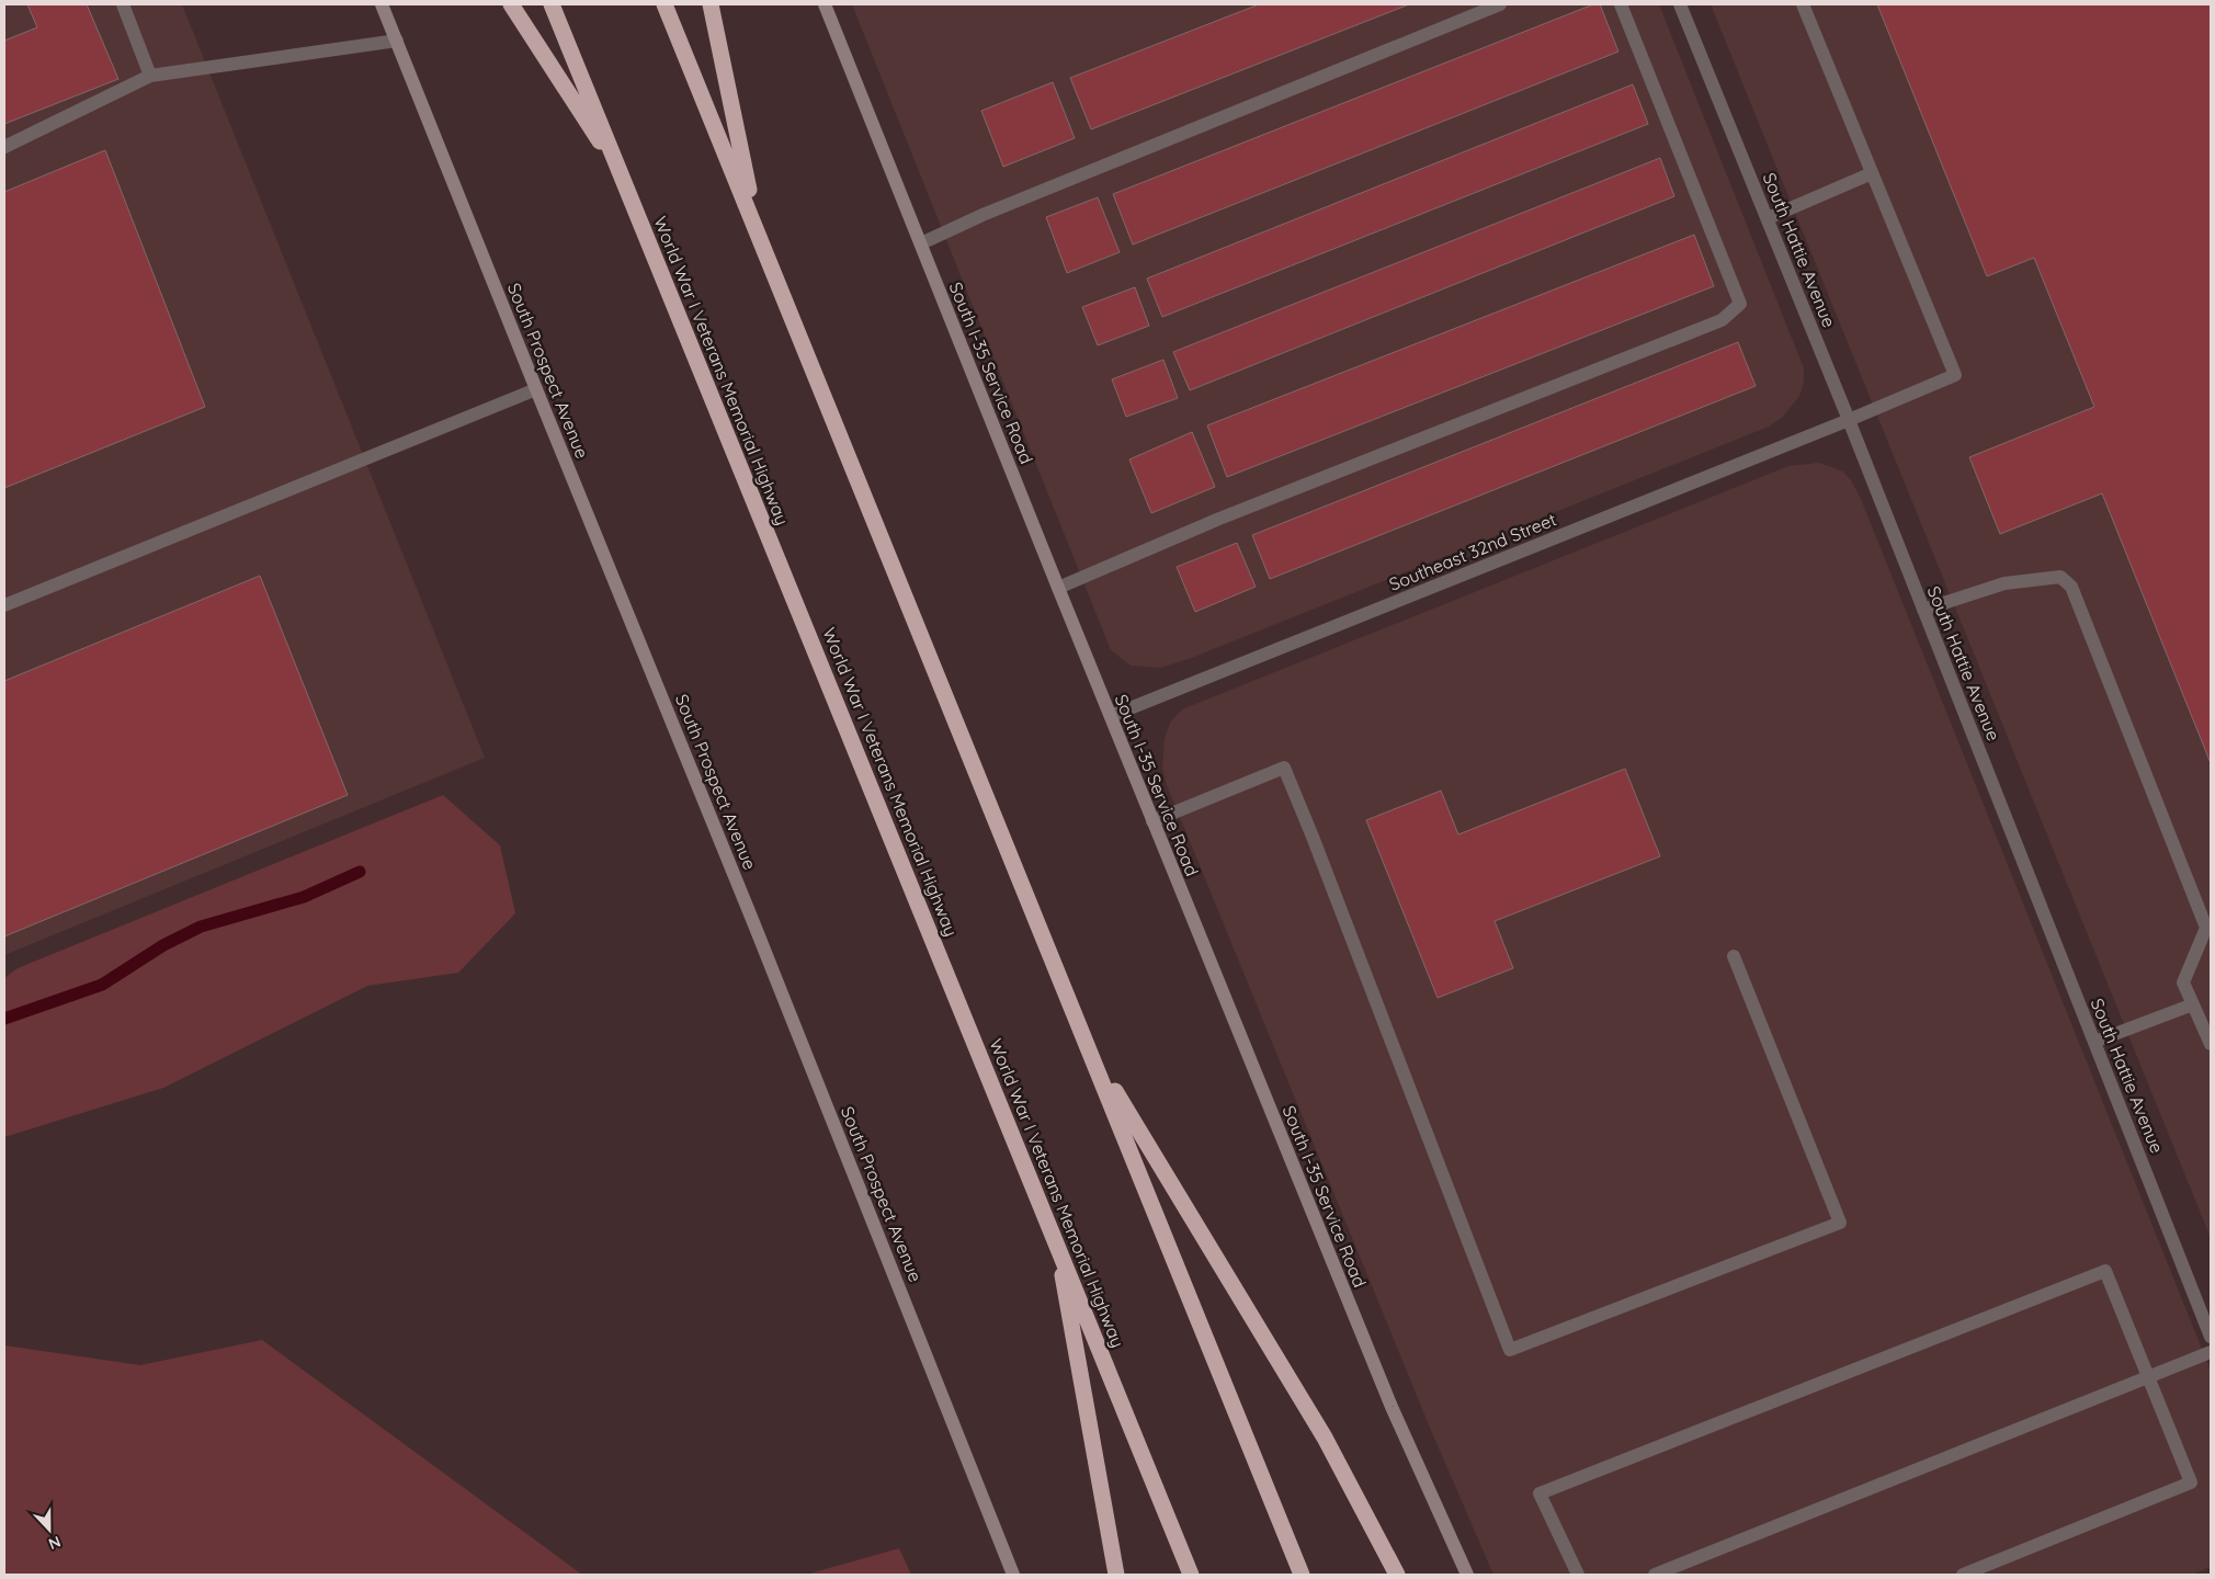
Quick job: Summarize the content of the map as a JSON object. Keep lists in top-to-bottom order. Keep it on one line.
{"streets":{"highway":["World War I Veterans Memorial Highway"],"main road":["South Prospect Avenue","South I-35 Service Road"],"street":["South Hattie Avenue","Southeast 32nd Street"]},"crossings":[["South Hattie Avenue","Southeast 32nd Street"],["South I-35 Service Road","Southeast 32nd Street"]],"north":"bottom"}
